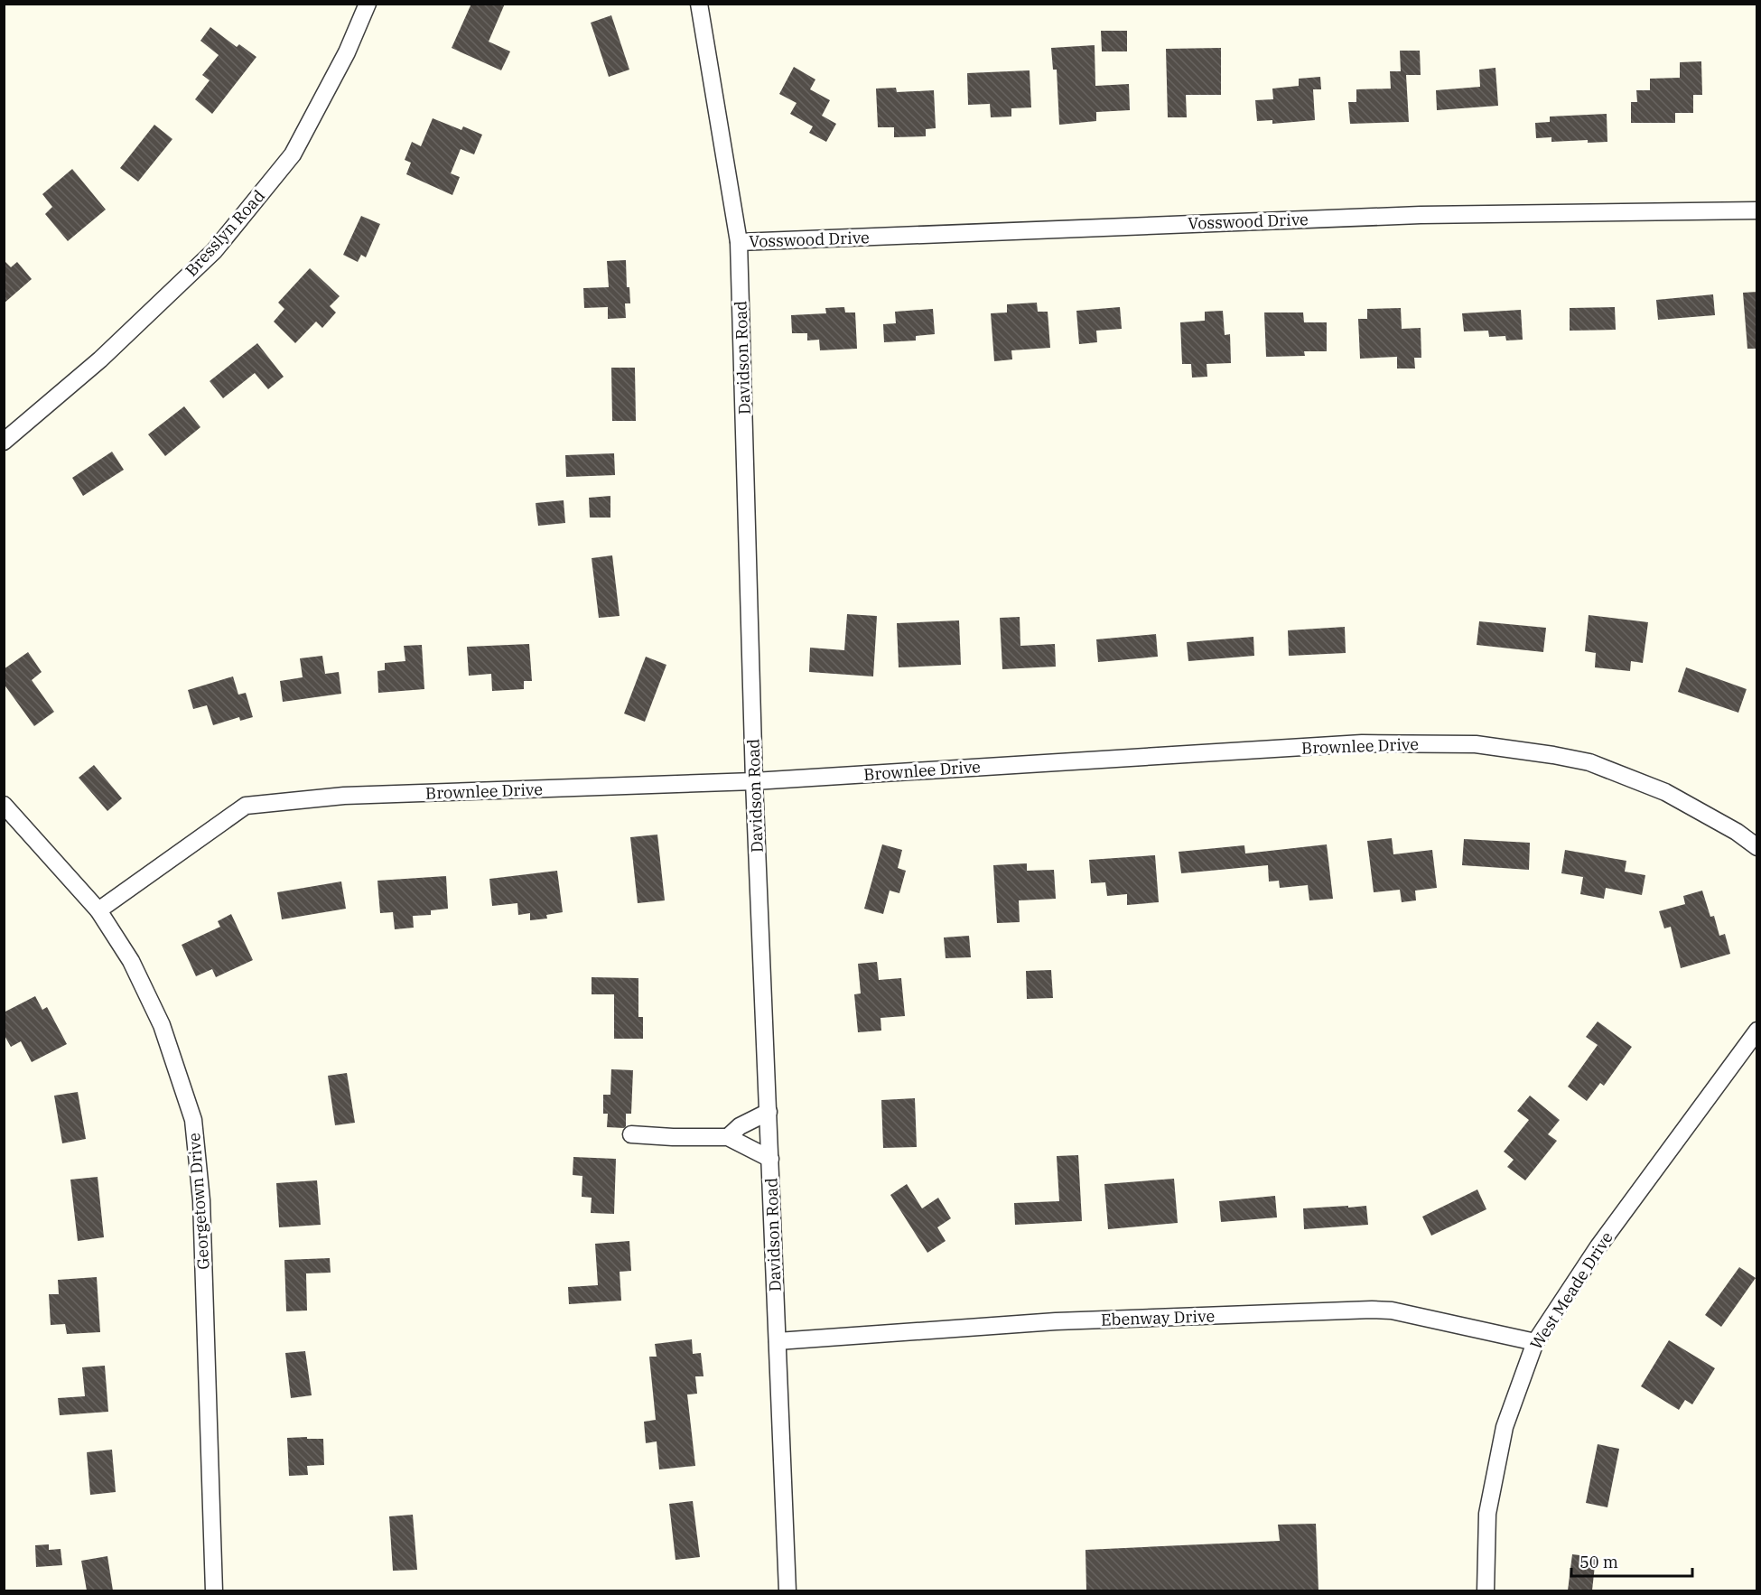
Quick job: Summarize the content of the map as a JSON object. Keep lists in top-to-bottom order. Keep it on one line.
{"streets":{"street":["Vosswood Drive","Bresslyn Road","Davidson Road","Brownlee Drive","Georgetown Drive","West Meade Drive","Ebenway Drive"]},"crossings":[["Vosswood Drive","Davidson Road"],["Davidson Road","Brownlee Drive"],["Davidson Road","Ebenway Drive"],["Brownlee Drive","Georgetown Drive"],["West Meade Drive","Ebenway Drive"]],"scale_bar":"50 m"}
